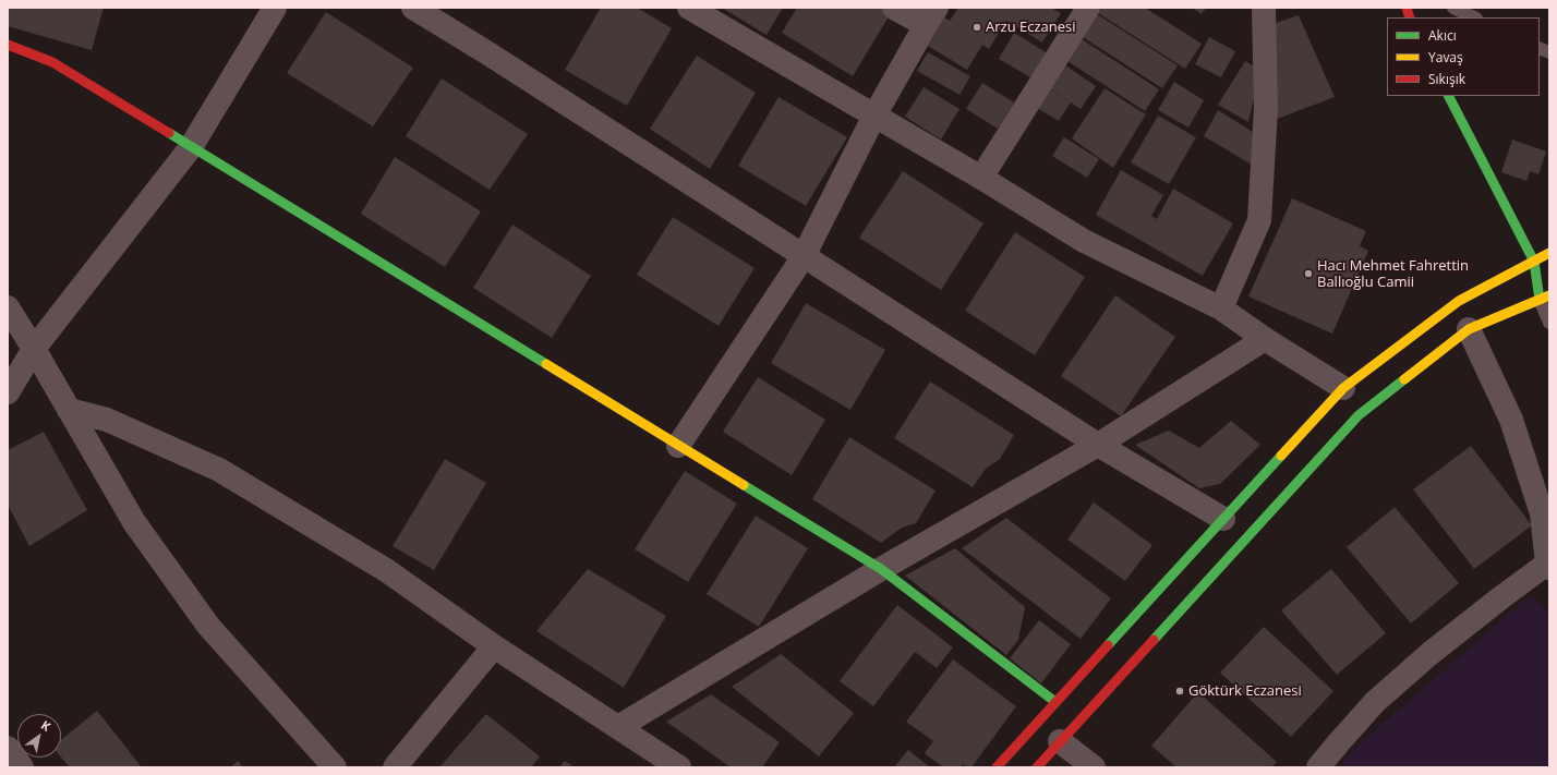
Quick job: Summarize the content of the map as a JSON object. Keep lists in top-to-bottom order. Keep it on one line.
{"places":["Arzu Eczanesi","Hacı Mehmet Fahrettin Ballıoğlu Camii","Göktürk Eczanesi"],"legend":["Akıcı","Yavaş","Sıkışık"],"north":"top right"}
